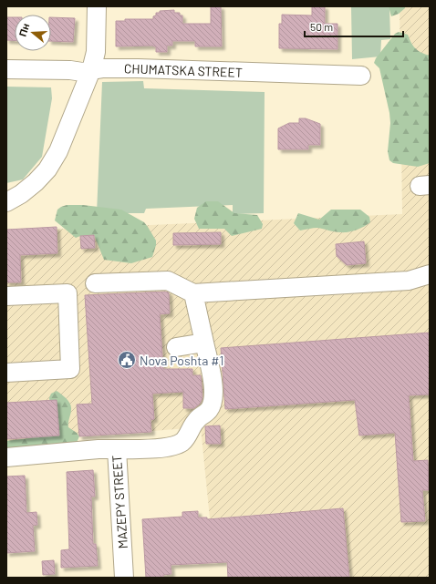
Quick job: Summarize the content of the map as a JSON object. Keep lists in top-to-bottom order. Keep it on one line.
{"streets":{"street":["CHUMATSKA STREET","MAZEPY STREET"]},"places":{"public building":["Nova Poshta #1"]},"scale_bar":"50 m","north":"left"}
